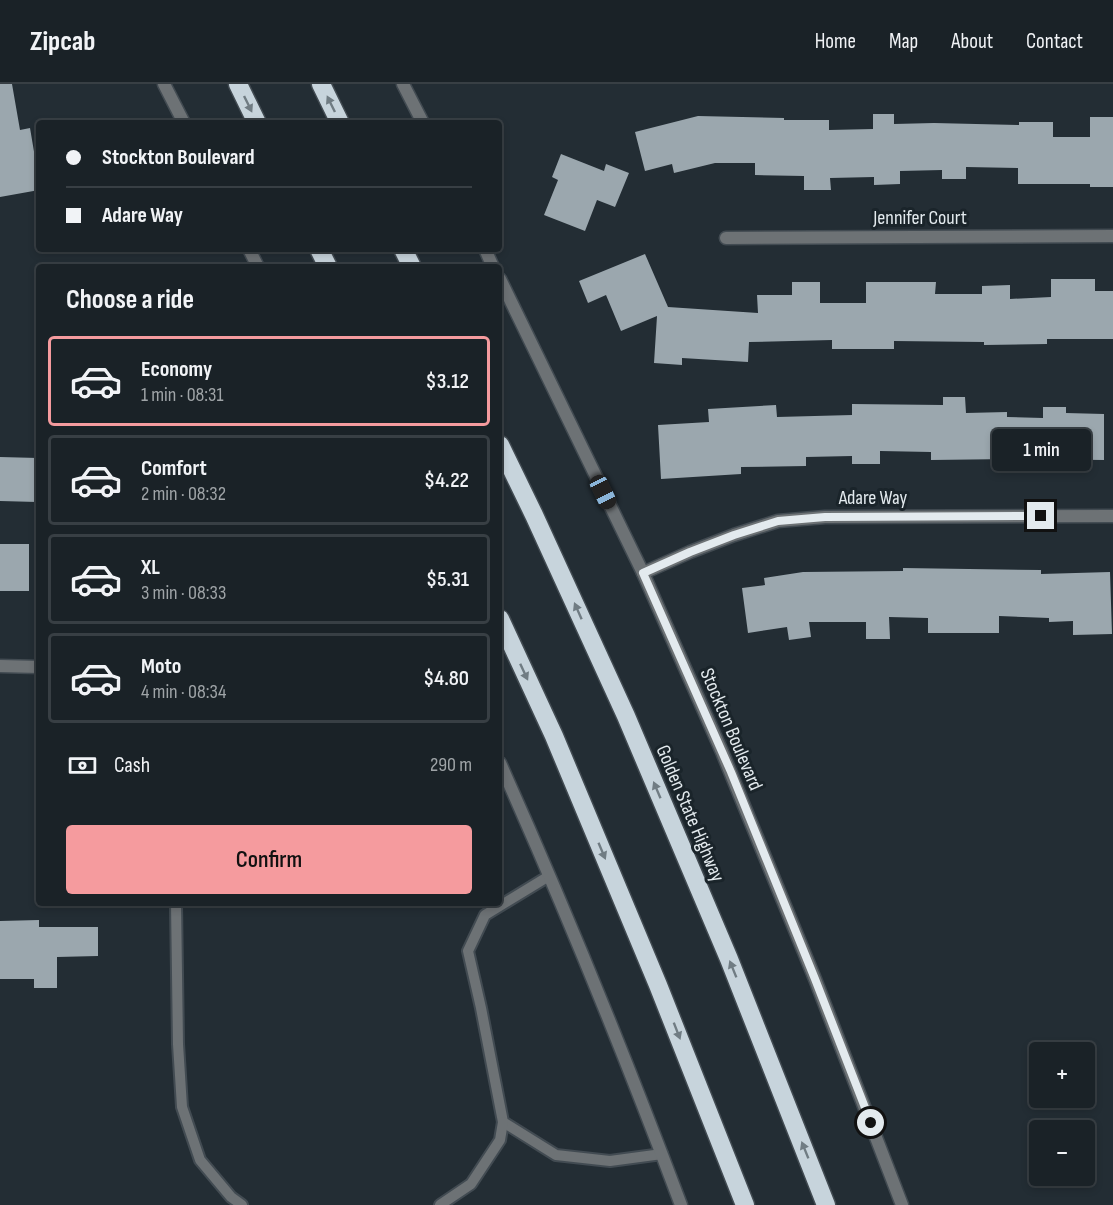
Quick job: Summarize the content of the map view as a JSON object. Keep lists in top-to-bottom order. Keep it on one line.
{"streets":{"highway":["Golden State Highway"],"street":["Jennifer Court","Adare Way","Stockton Boulevard"]},"crossings":[["Adare Way","Stockton Boulevard"]],"page":{"header":"Zipcab","nav":["Home","Map","About","Contact"],"banner":["Stockton Boulevard","Adare Way"],"heading":"Choose a ride","list":[{"name":"Economy","note":"1 min · 08:31","value":"$3.12"},{"name":"Comfort","note":"2 min · 08:32","value":"$4.22"},{"name":"XL","note":"3 min · 08:33","value":"$5.31"},{"name":"Moto","note":"4 min · 08:34","value":"$4.80"}],"bubble":"1 min","pay":["Cash","290 m"],"buttons":"Confirm","map_buttons":["+","−"]}}
